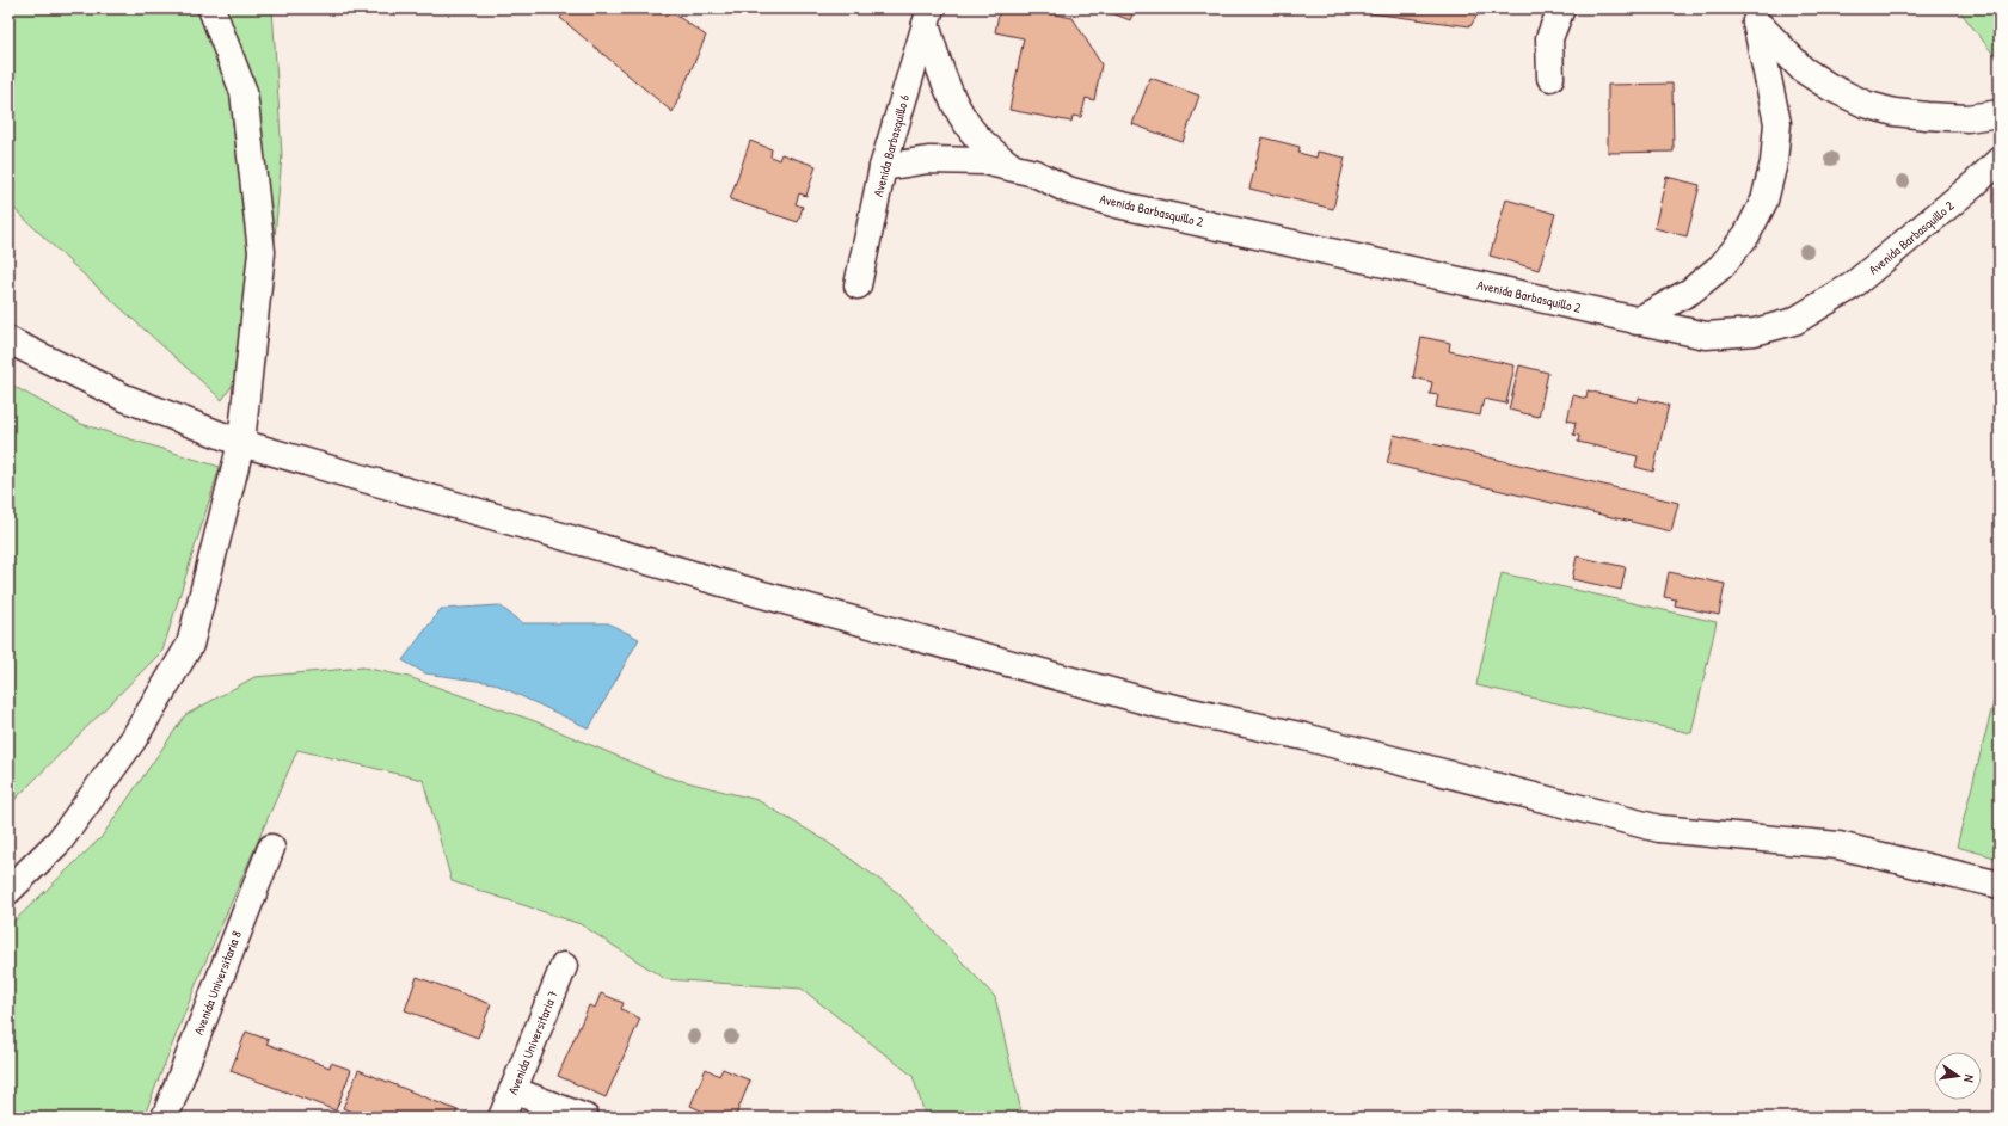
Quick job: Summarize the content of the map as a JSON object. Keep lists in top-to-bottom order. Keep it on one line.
{"streets":{"street":["Avenida Barbasquillo 6","Avenida Barbasquillo 2","Avenida Universitaria 8","Avenida Universitaria 7"]},"crossings":[["Avenida Barbasquillo 6","Avenida Barbasquillo 2"]],"north":"right"}
